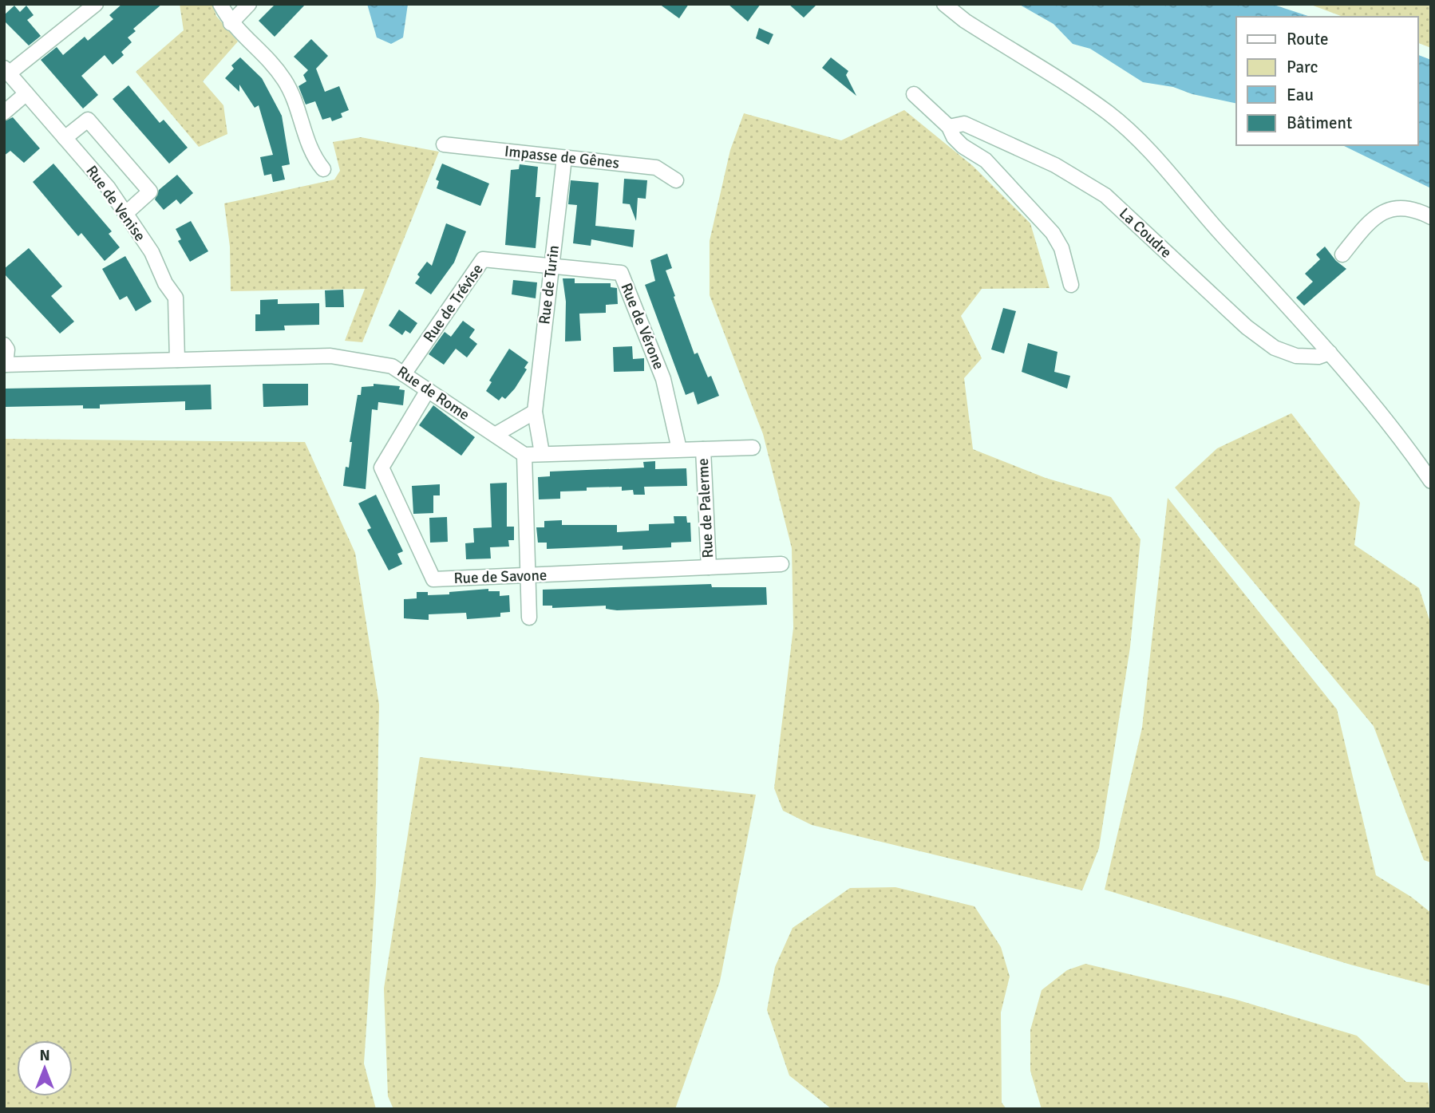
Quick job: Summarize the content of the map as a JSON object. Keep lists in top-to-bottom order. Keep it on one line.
{"streets":{"street":["Impasse de Gênes","Rue de Venise","La Coudre","Rue de Turin","Rue de Trévise","Rue de Vérone","Rue de Rome","Rue de Palerme","Rue de Savone"]},"crossings":[["Impasse de Gênes","Rue de Turin"],["Rue de Venise","Rue de Rome"],["Rue de Turin","Rue de Trévise"],["Rue de Turin","Rue de Vérone"],["Rue de Trévise","Rue de Vérone"],["Rue de Trévise","Rue de Rome"],["Rue de Rome","Rue de Savone"],["Rue de Palerme","Rue de Savone"]],"legend":["Route","Parc","Eau","Bâtiment"],"north":"top"}
